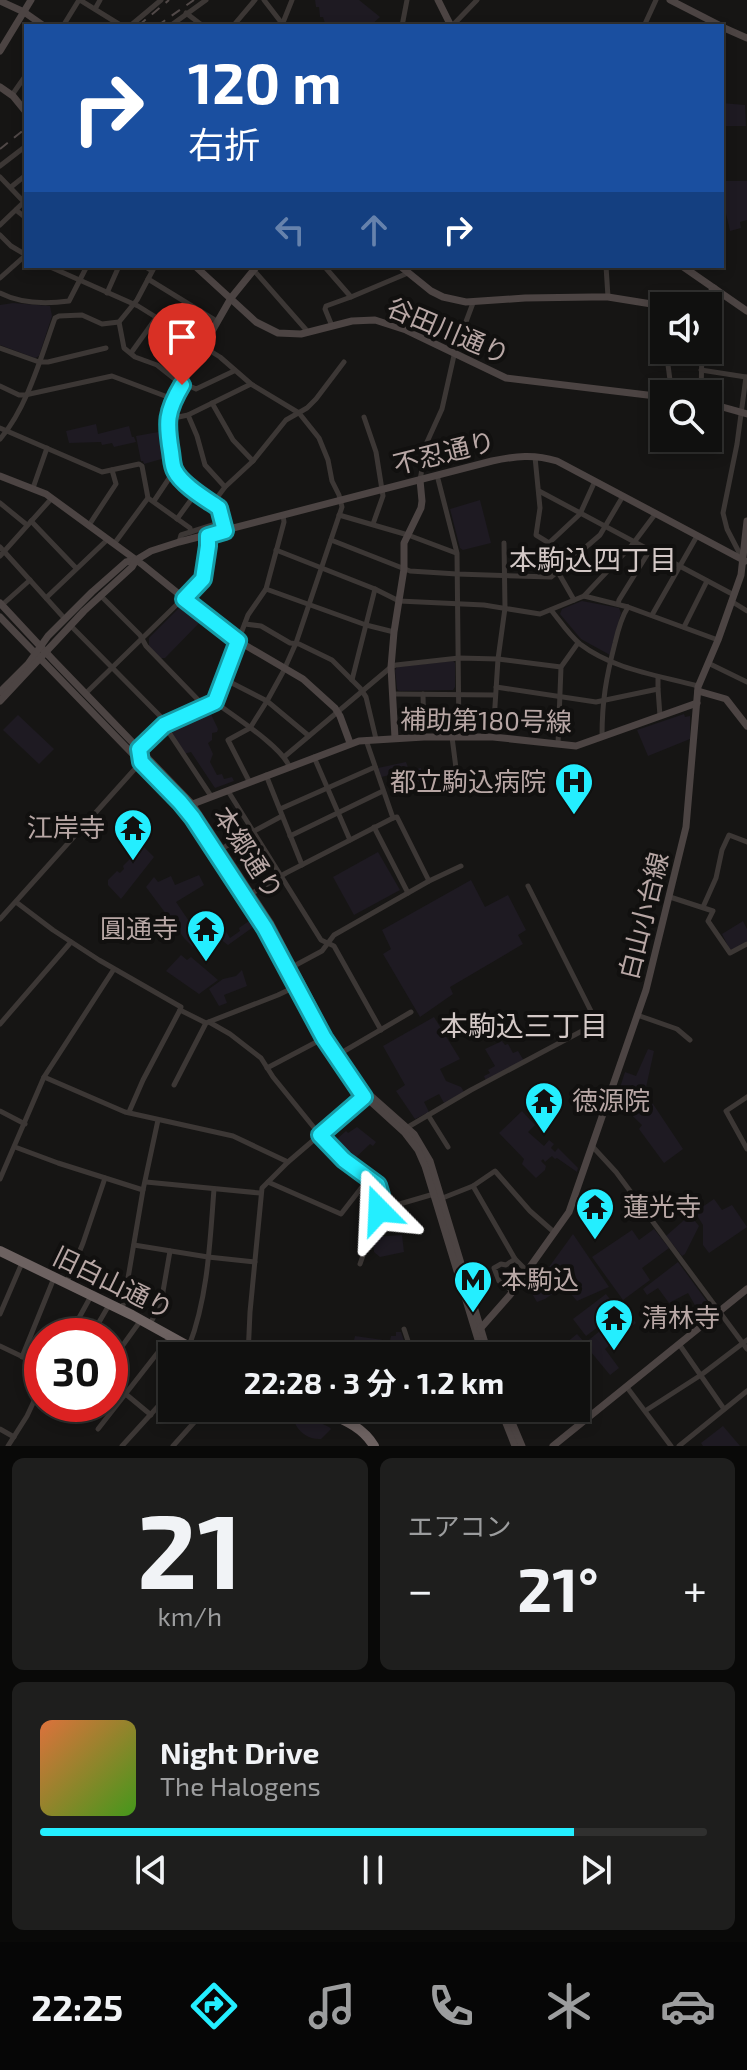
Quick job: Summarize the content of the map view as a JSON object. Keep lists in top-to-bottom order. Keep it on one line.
{"streets":{"highway":["旧白山通り"],"main road":["谷田川通り","不忍通り","補助第180号線","本郷通り","白山小台線"]},"crossings":[["不忍通り","本郷通り"],["不忍通り","白山小台線"],["補助第180号線","本郷通り"],["補助第180号線","白山小台線"],["本郷通り","白山小台線"]],"districts":["本駒込四丁目","本駒込三丁目"],"places":{"hospital":["都立駒込病院"],"temple":["江岸寺","圓通寺","徳源院","蓮光寺","清林寺"],"metro station":["本駒込"]},"page":{"turn":["120 m","右折"],"limit":"30","trip":"22:28 · 3 分 · 1.2 km","tile":[["21","km/h"],"エアコン"],"heat":["−","21°","+"],"song":["Night Drive","The Halogens"],"tabs":"22:25"}}
